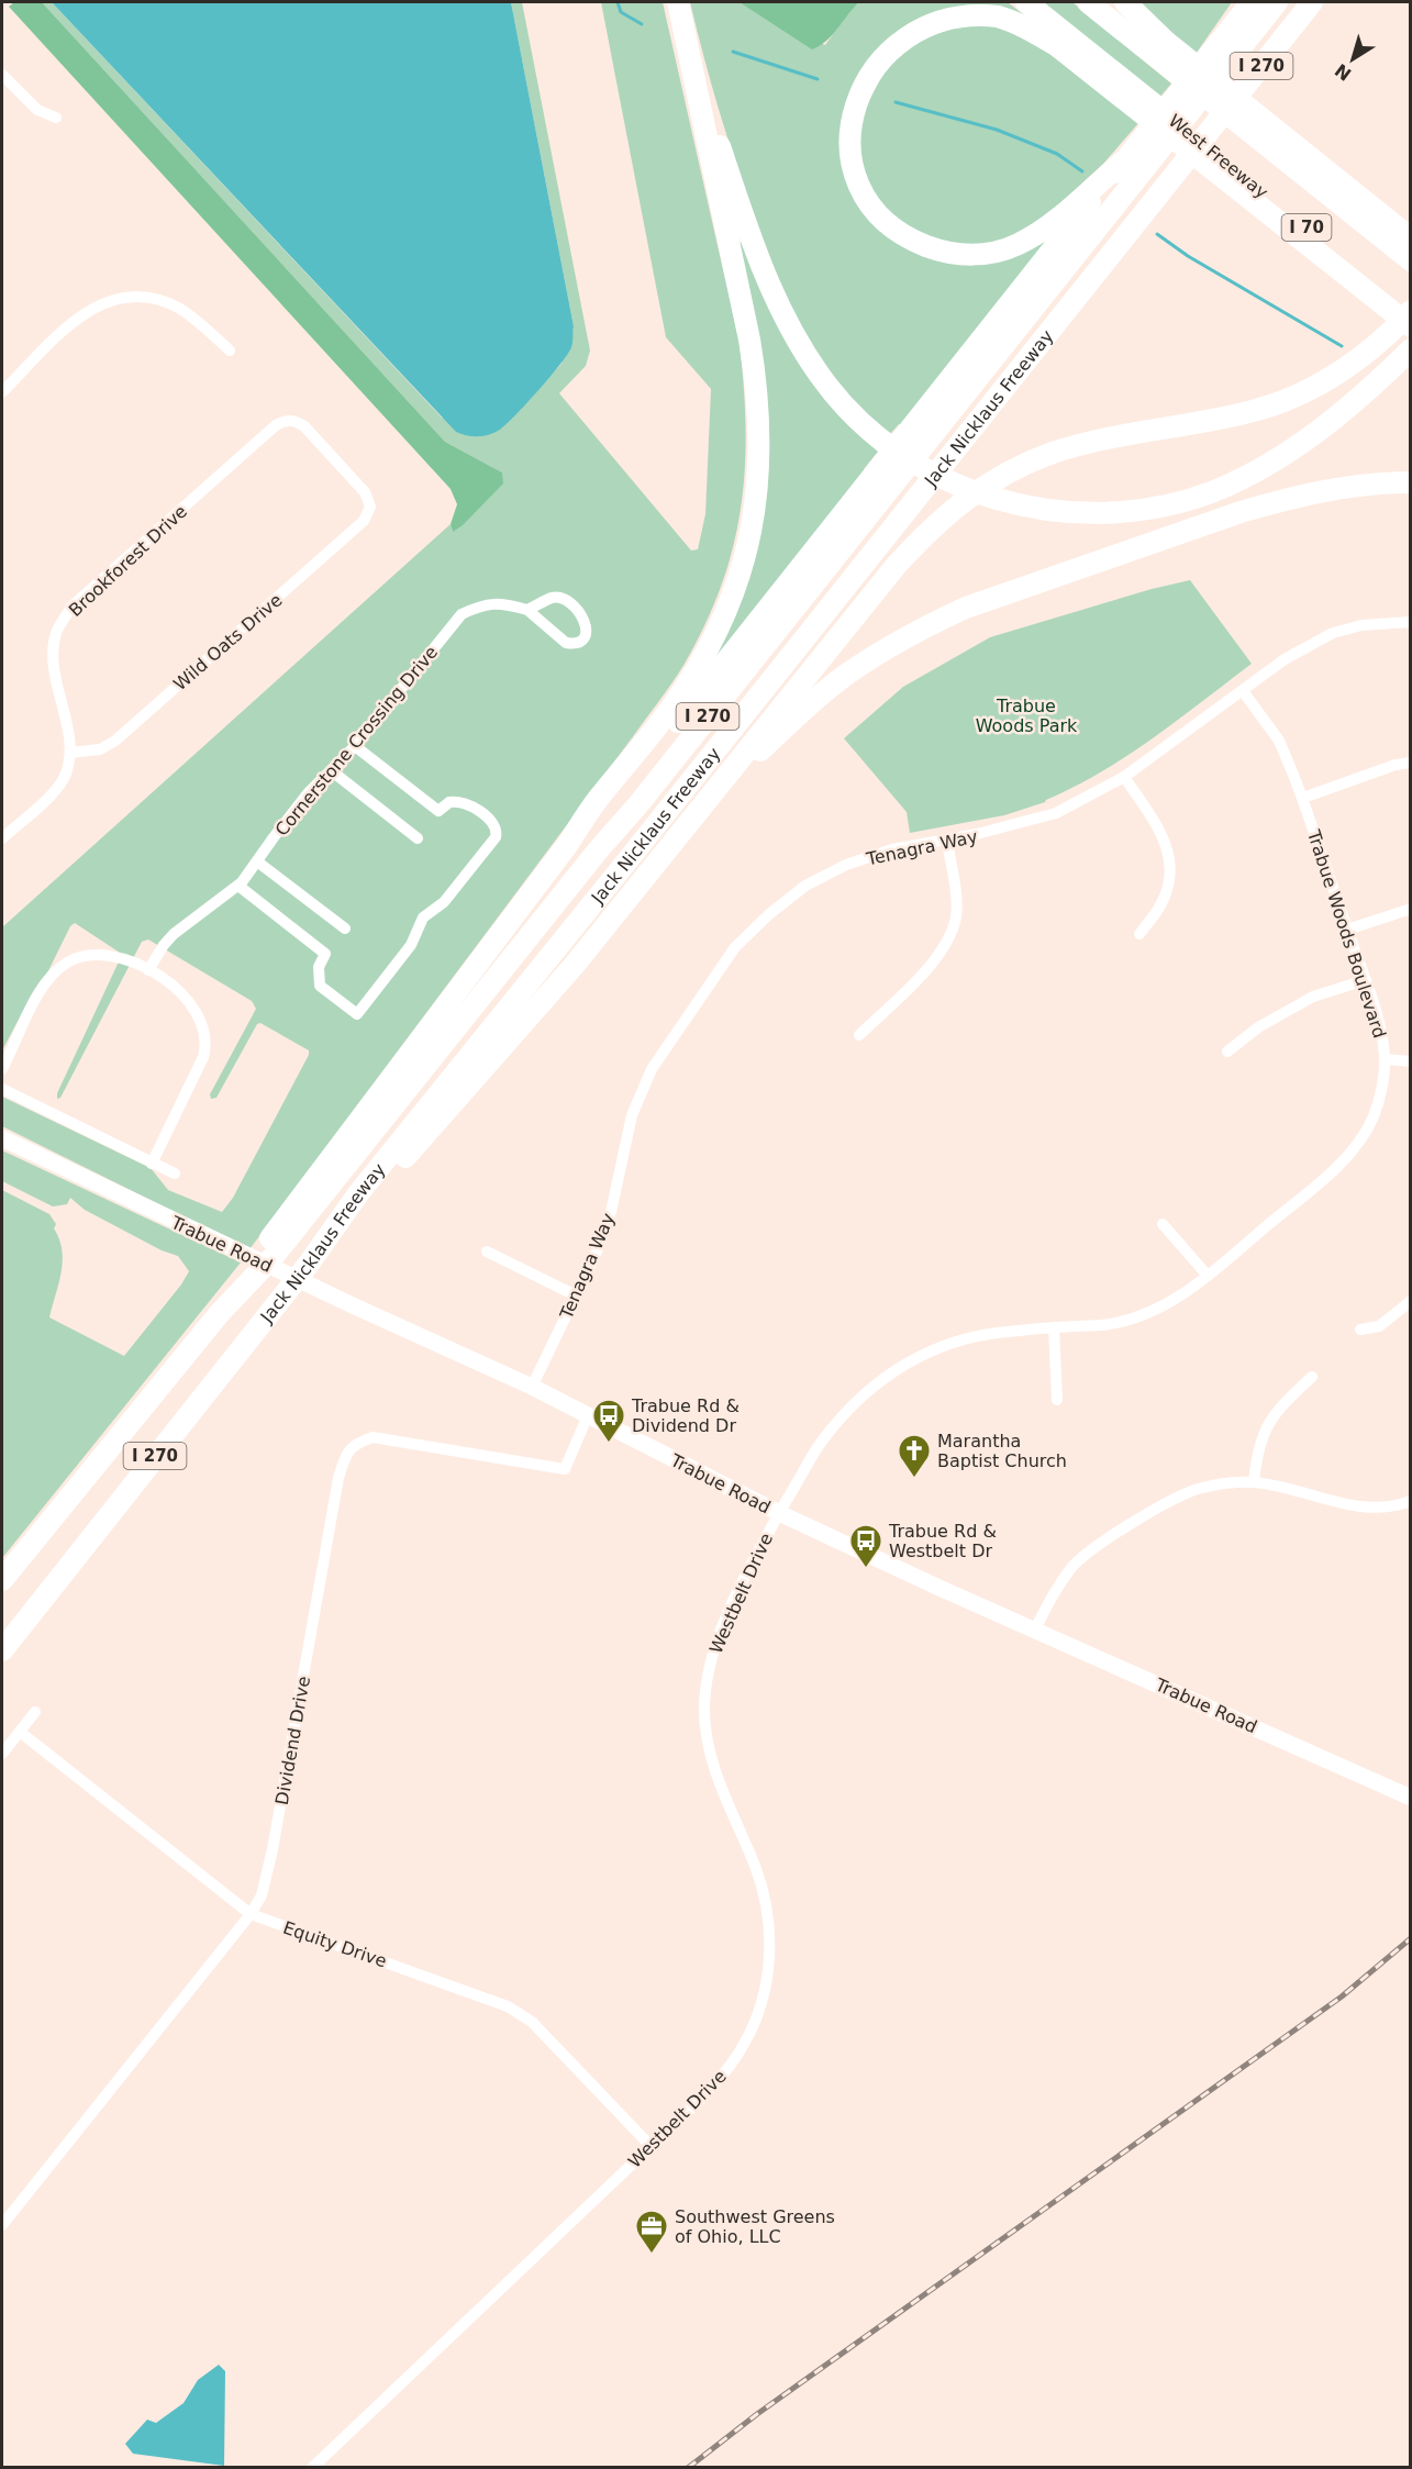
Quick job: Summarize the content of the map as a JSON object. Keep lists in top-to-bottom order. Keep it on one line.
{"streets":{"highway":["I 270","West Freeway","I 70","Jack Nicklaus Freeway"],"main road":["Trabue Road"],"street":["Brookforest Drive","Wild Oats Drive","Cornerstone Crossing Drive","Tenagra Way","Trabue Woods Boulevard","Westbelt Drive","Dividend Drive","Equity Drive"]},"crossings":[["Brookforest Drive","Wild Oats Drive"],["Tenagra Way","Trabue Woods Boulevard"],["Tenagra Way","Trabue Road"],["Trabue Woods Boulevard","Trabue Road"],["Trabue Woods Boulevard","Westbelt Drive"],["Trabue Road","Westbelt Drive"],["Trabue Road","Dividend Drive"],["Westbelt Drive","Equity Drive"],["Dividend Drive","Equity Drive"]],"parks":["Trabue Woods Park"],"places":{"bus stop":["Trabue Rd & Dividend Dr","Trabue Rd & Westbelt Dr"],"church":["Marantha Baptist Church"],"office":["Southwest Greens of Ohio, LLC"]},"north":"bottom left"}
